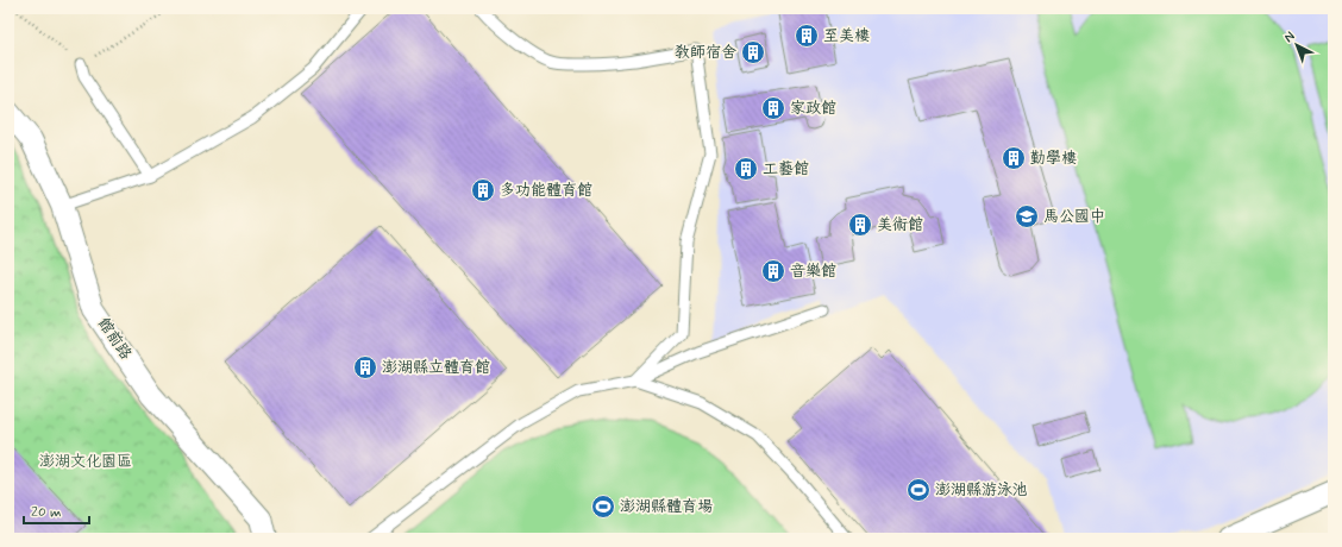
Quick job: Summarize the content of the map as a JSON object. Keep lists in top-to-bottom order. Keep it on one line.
{"streets":{"street":["館前路"]},"parks":["澎湖文化園區"],"places":{"building":["至美樓","教師宿舍","家政館","勤學樓","工藝館","多功能體育館","美術館","音樂館","澎湖縣立體育館"],"school or university":["馬公國中"],"sports":["澎湖縣游泳池","澎湖縣體育場"]},"scale_bar":"20 m","north":"top left"}
